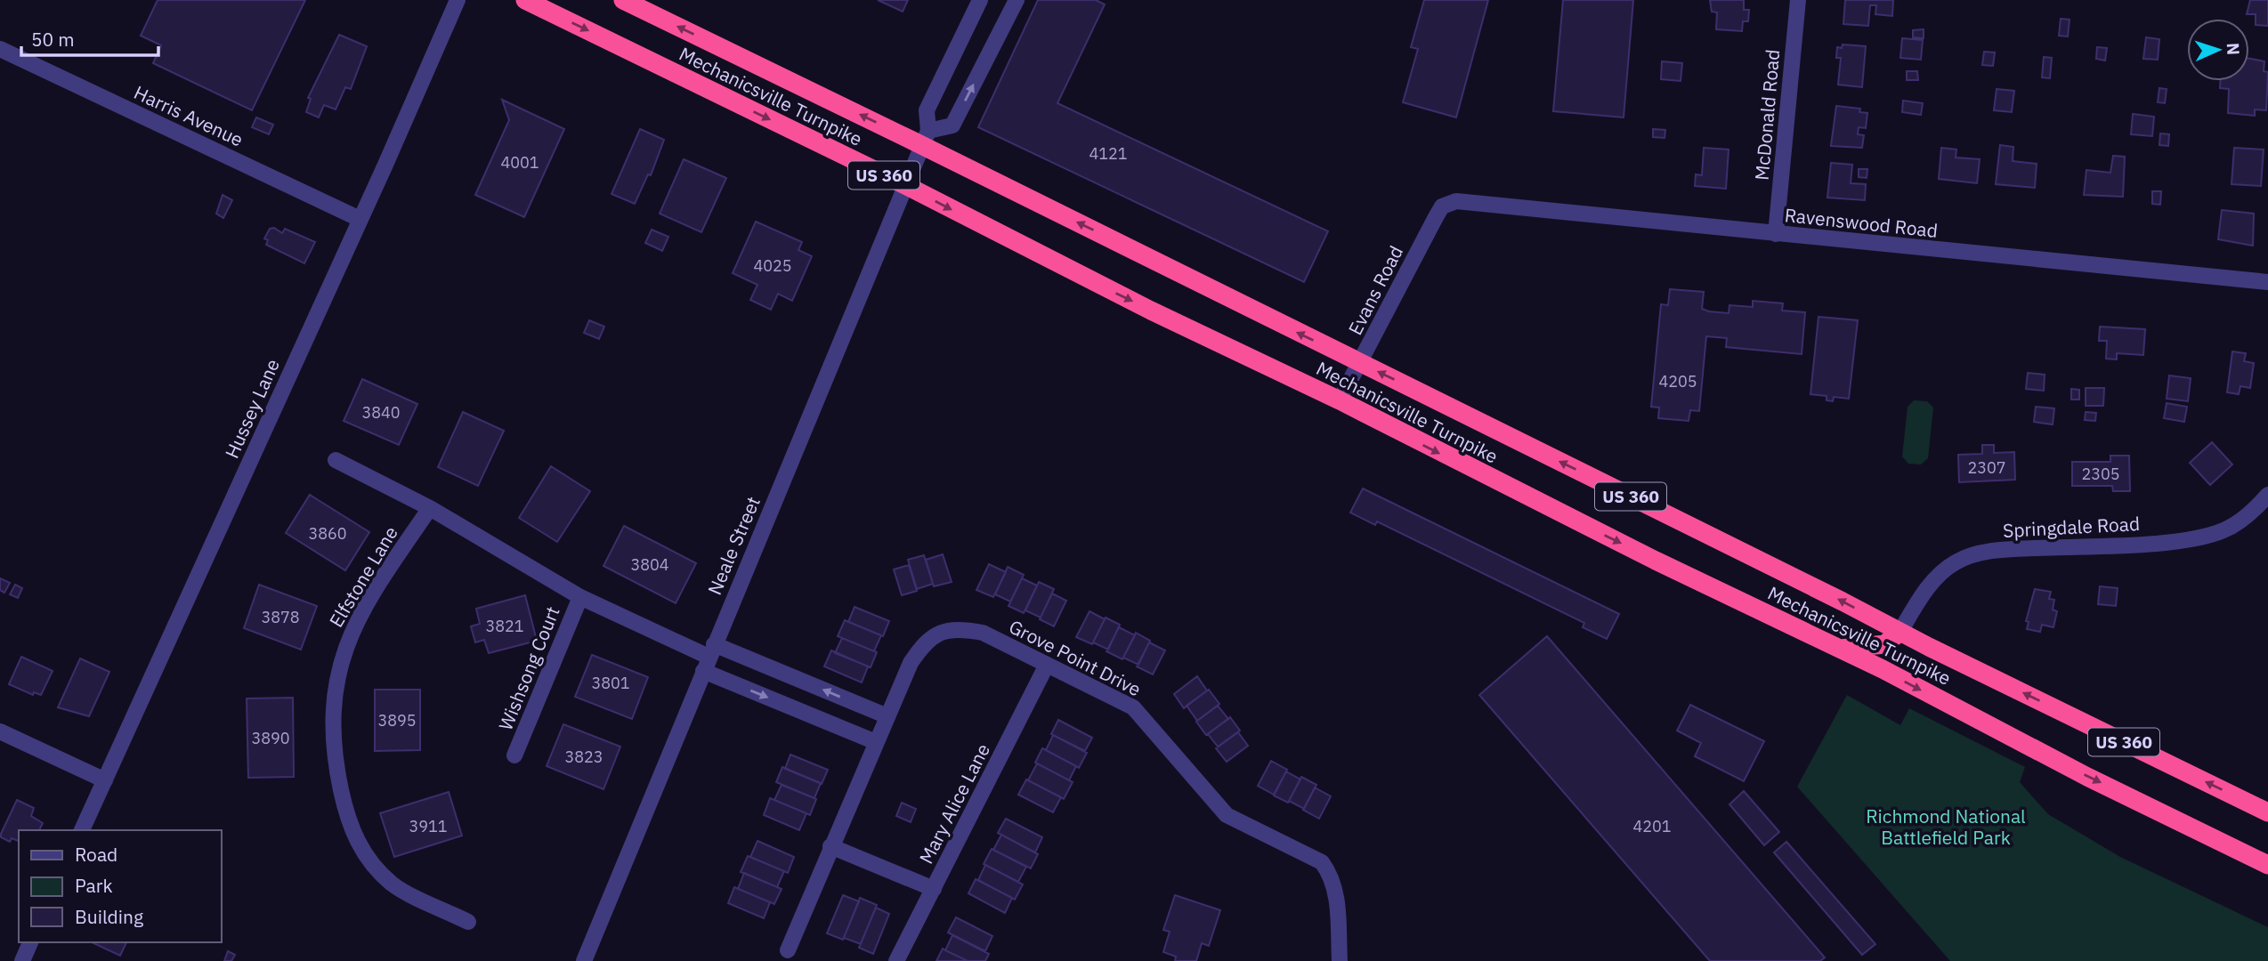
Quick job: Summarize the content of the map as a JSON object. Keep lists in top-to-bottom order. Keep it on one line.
{"streets":{"highway":["Mechanicsville Turnpike","US 360"],"street":["McDonald Road","Harris Avenue","Ravenswood Road","Evans Road","Hussey Lane","Springdale Road","Neale Street","Elfstone Lane","Grove Point Drive","Wishsong Court","Mary Alice Lane"]},"crossings":[["Mechanicsville Turnpike","Evans Road"],["Mechanicsville Turnpike","Springdale Road"],["Mechanicsville Turnpike","Neale Street"],["McDonald Road","Ravenswood Road"],["Harris Avenue","Hussey Lane"],["Ravenswood Road","Evans Road"],["Grove Point Drive","Mary Alice Lane"]],"parks":["Richmond National Battlefield Park"],"house_numbers":["4121","4001","4025","4205","3840","2307","2305","3860","3804","3878","3821","3801","3895","3890","3823","3911","4201"],"legend":["Road","Park","Building"],"scale_bar":"50 m","north":"right"}
